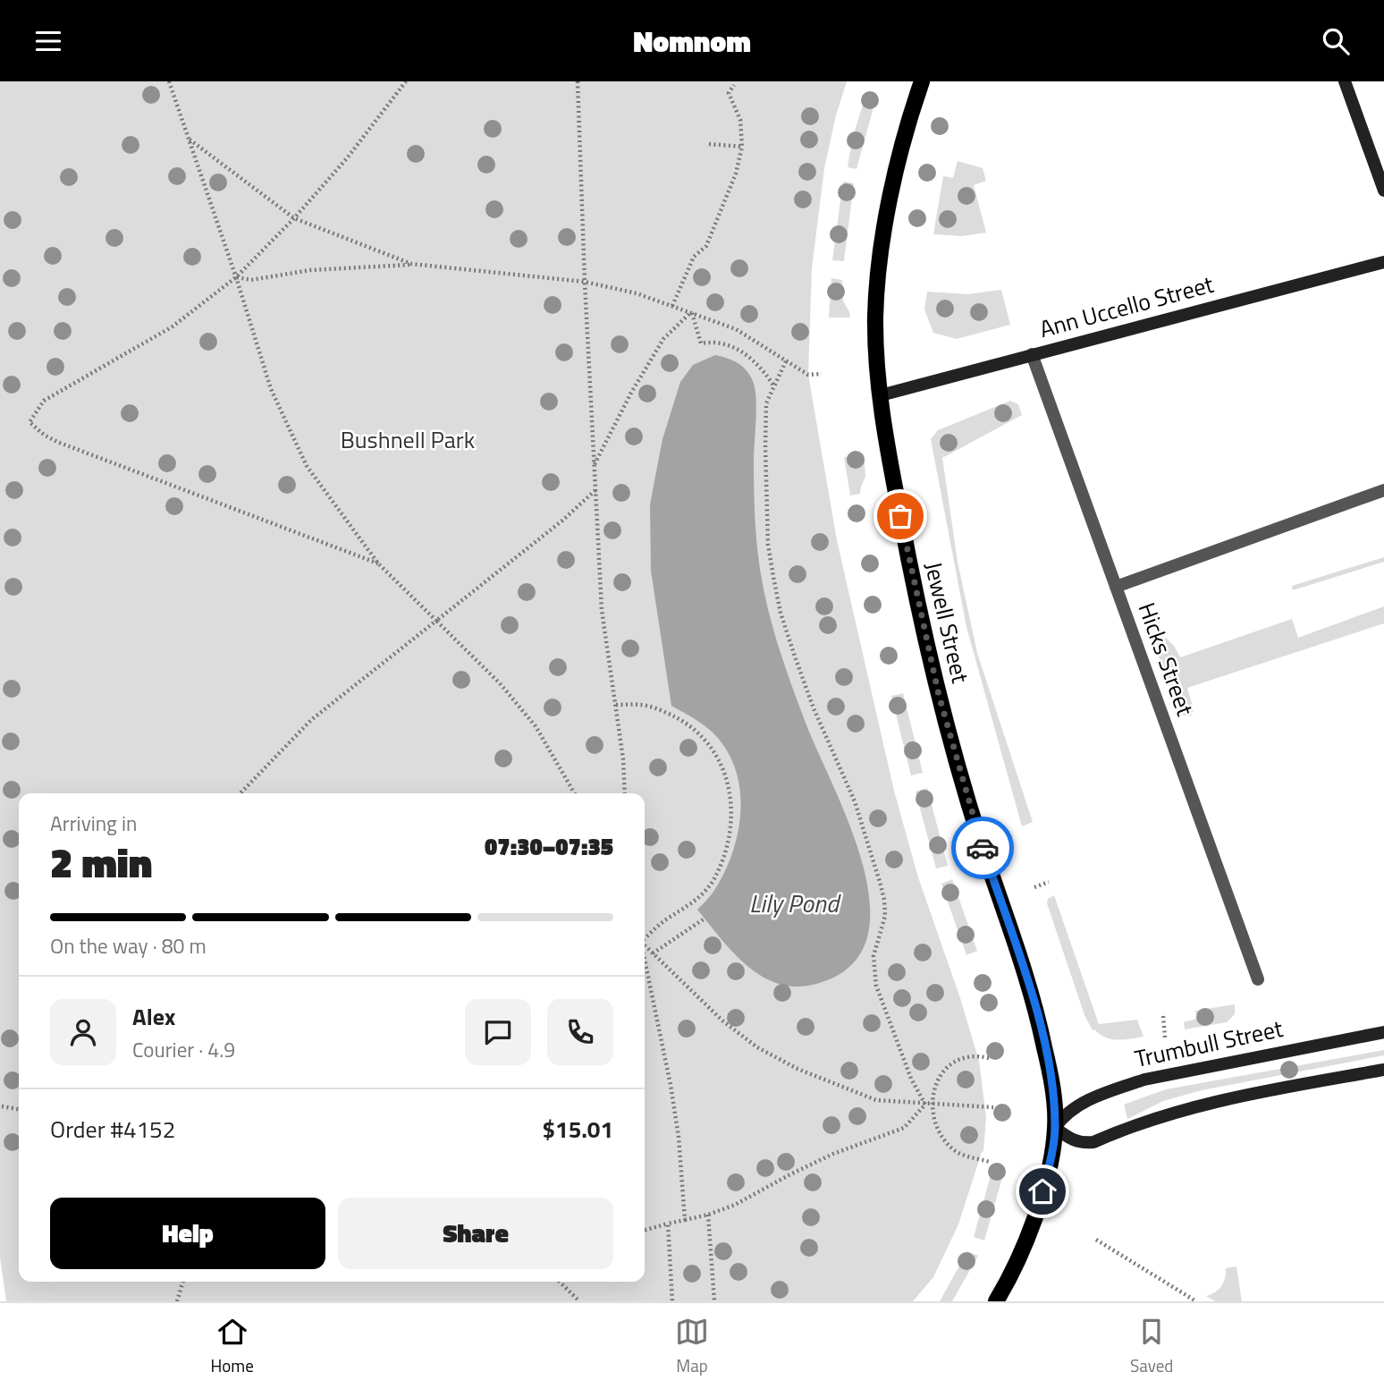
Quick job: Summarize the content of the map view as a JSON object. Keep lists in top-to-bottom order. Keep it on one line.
{"streets":{"main road":["Ann Uccello Street","Jewell Street","Trumbull Street"],"street":["Hicks Street"]},"crossings":[["Ann Uccello Street","Jewell Street"],["Ann Uccello Street","Hicks Street"],["Jewell Street","Trumbull Street"]],"water":["Lily Pond"],"parks":["Bushnell Park"],"page":{"header":"Nomnom","heading":["2 min","Arriving in","07:30–07:35"],"panel":["Alex","Courier · 4.9","Order #4152","$15.01"],"bar":"On the way · 80 m","buttons":["Help","Share"],"tabs":["Home","Map","Saved"]}}
